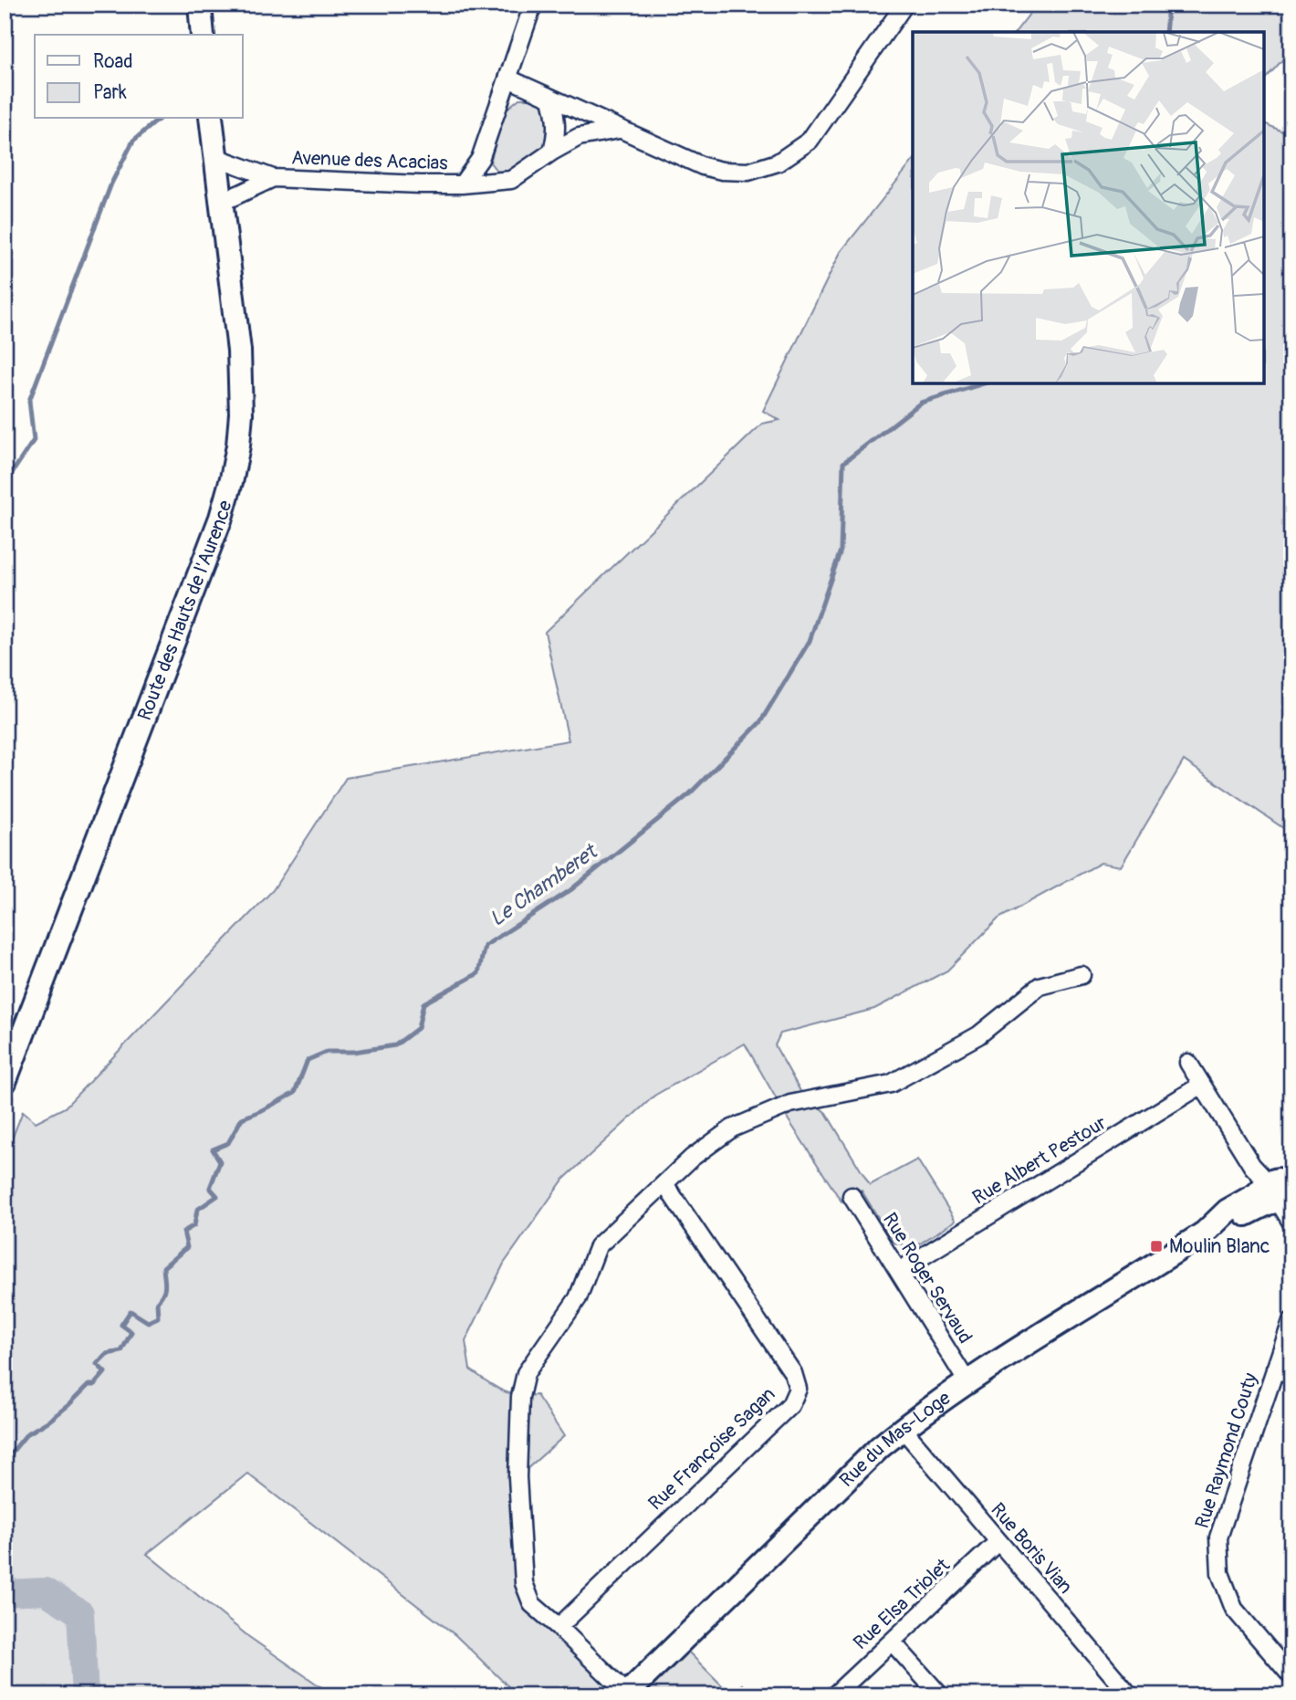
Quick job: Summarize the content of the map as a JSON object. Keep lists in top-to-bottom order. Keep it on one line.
{"streets":{"main road":["Route des Hauts de l'Aurence","Rue du Mas-Loge"],"street":["Avenue des Acacias","Rue Albert Pestour","Rue Roger Servaud","Rue Françoise Sagan","Rue Raymond Couty","Rue Boris Vian","Rue Elsa Triolet"]},"crossings":[["Avenue des Acacias","Route des Hauts de l'Aurence"],["Rue Albert Pestour","Rue Roger Servaud"],["Rue Roger Servaud","Rue du Mas-Loge"],["Rue du Mas-Loge","Rue Boris Vian"],["Rue Boris Vian","Rue Elsa Triolet"]],"water":["Le Chamberet"],"places":{"transit":["Moulin Blanc"]},"legend":["Road","Park"]}
